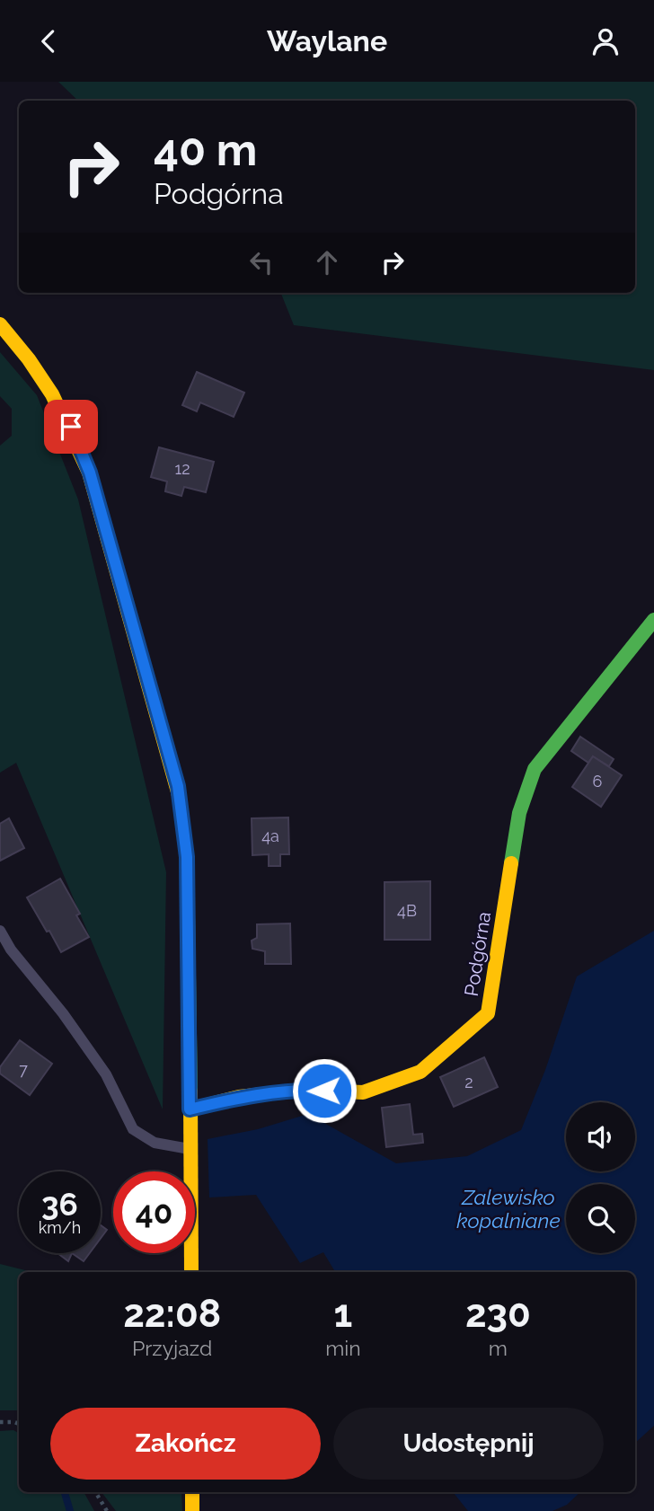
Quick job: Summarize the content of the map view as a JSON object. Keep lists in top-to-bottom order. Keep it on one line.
{"streets":{"street":["Podgórna"]},"water":["Zalewisko kopalniane"],"house_numbers":["12","6","4a","4B","7","2"],"page":{"header":"Waylane","turn":["40 m","Podgórna"],"speed":"36 km/h","limit":"40","eta":["22:08","Przyjazd","1","min","230","m"],"buttons":["Zakończ","Udostępnij"]}}
